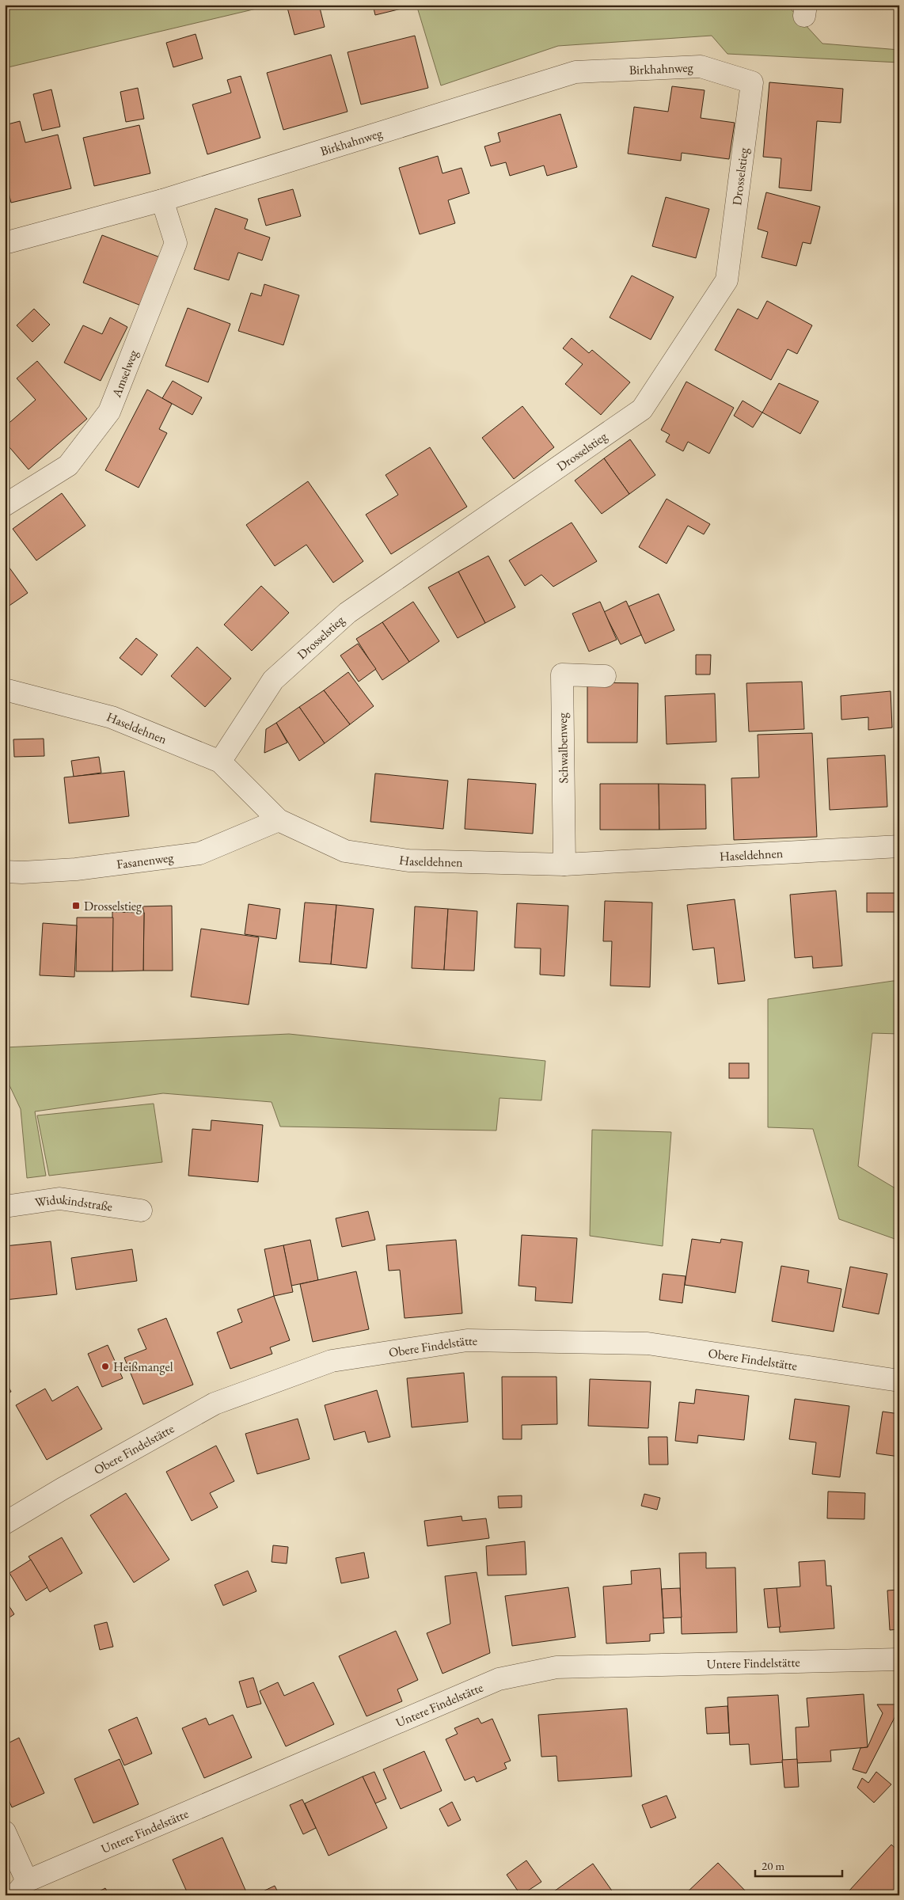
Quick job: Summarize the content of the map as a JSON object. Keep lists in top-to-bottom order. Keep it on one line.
{"streets":{"street":["Birkhahnweg","Drosselstieg","Amselweg","Haseldehnen","Schwalbenweg","Fasanenweg","Widukindstraße","Obere Findelstätte","Untere Findelstätte"]},"crossings":[["Birkhahnweg","Drosselstieg"],["Birkhahnweg","Amselweg"],["Drosselstieg","Haseldehnen"],["Haseldehnen","Schwalbenweg"],["Haseldehnen","Fasanenweg"]],"places":{"transit":["Drosselstieg"],"other":["Heißmangel"]},"scale_bar":"20 m"}
